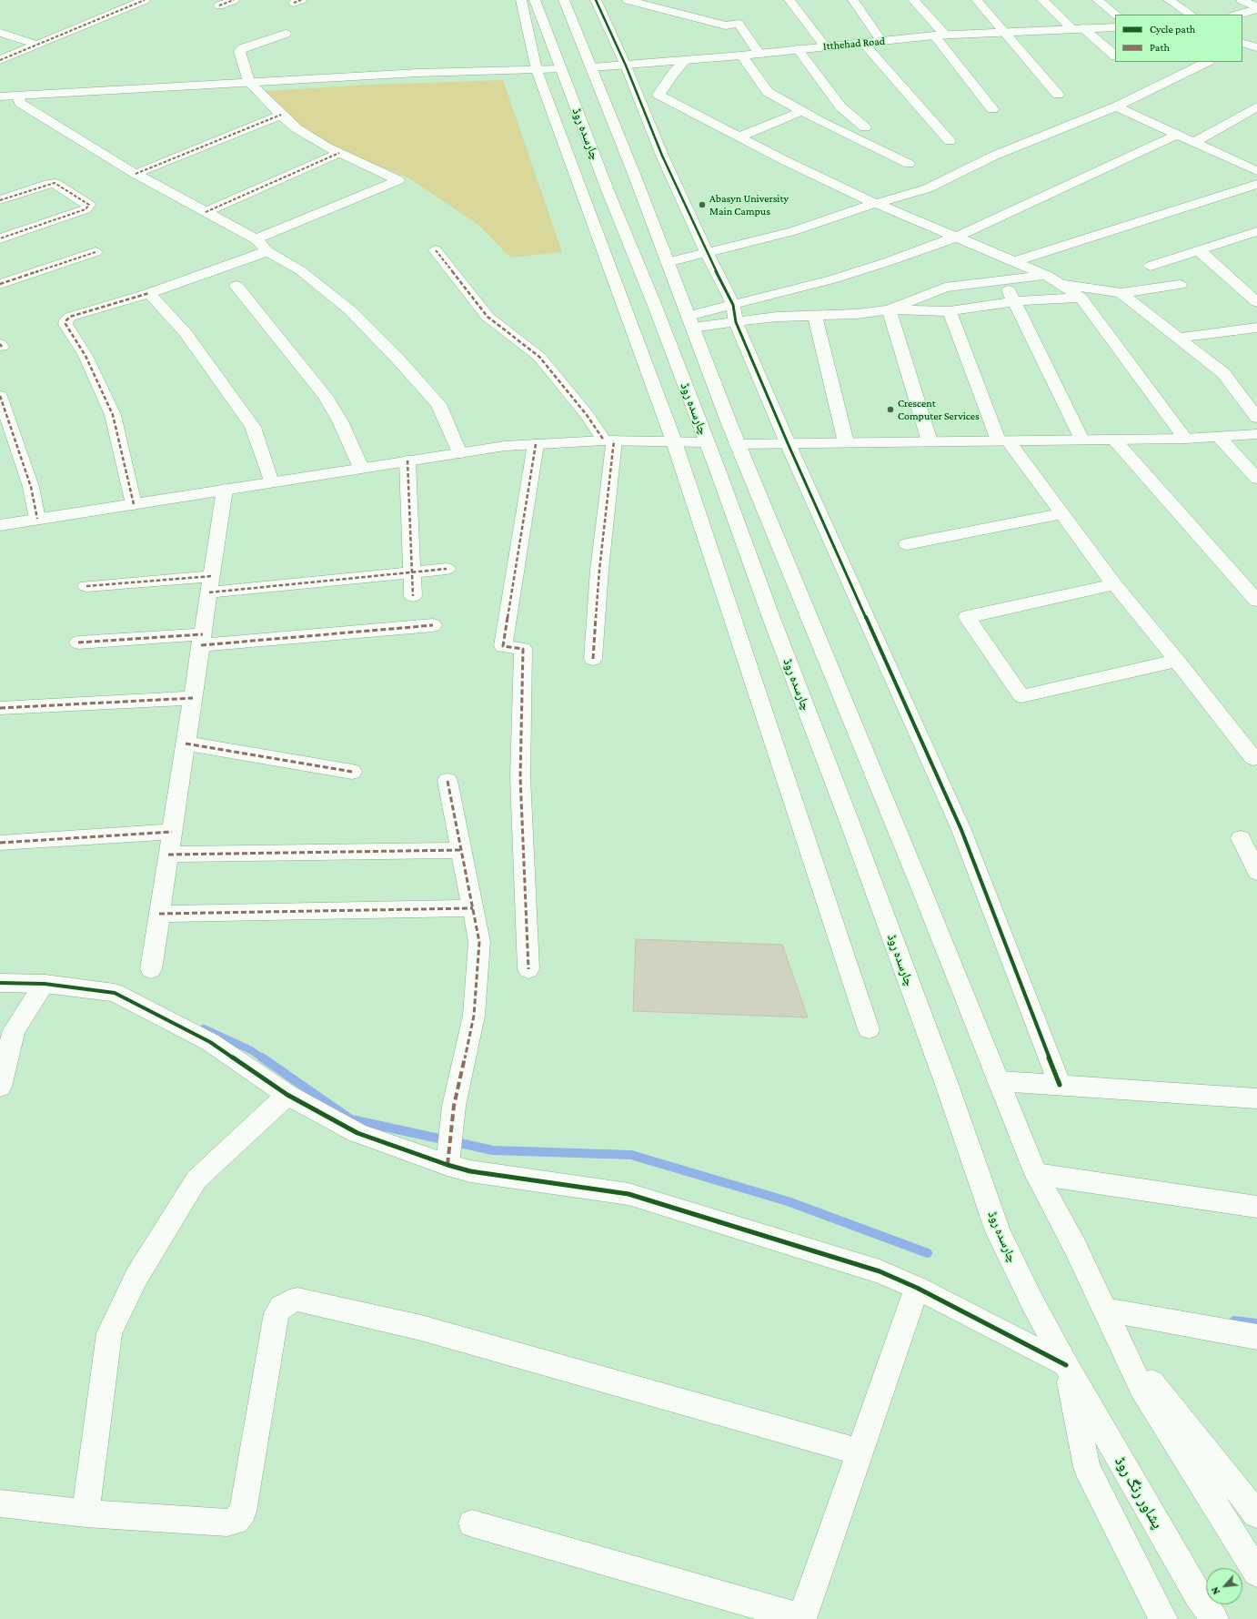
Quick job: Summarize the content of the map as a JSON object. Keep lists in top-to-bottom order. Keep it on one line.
{"streets":{"main road":["Itthehad Road","چارسدہ روڈ","پشاور رنگ روڈ"]},"crossings":[["Itthehad Road","چارسدہ روڈ"],["چارسدہ روڈ","پشاور رنگ روڈ"]],"places":["Abasyn University Main Campus","Crescent Computer Services"],"legend":["Cycle path","Path"],"north":"bottom left"}
